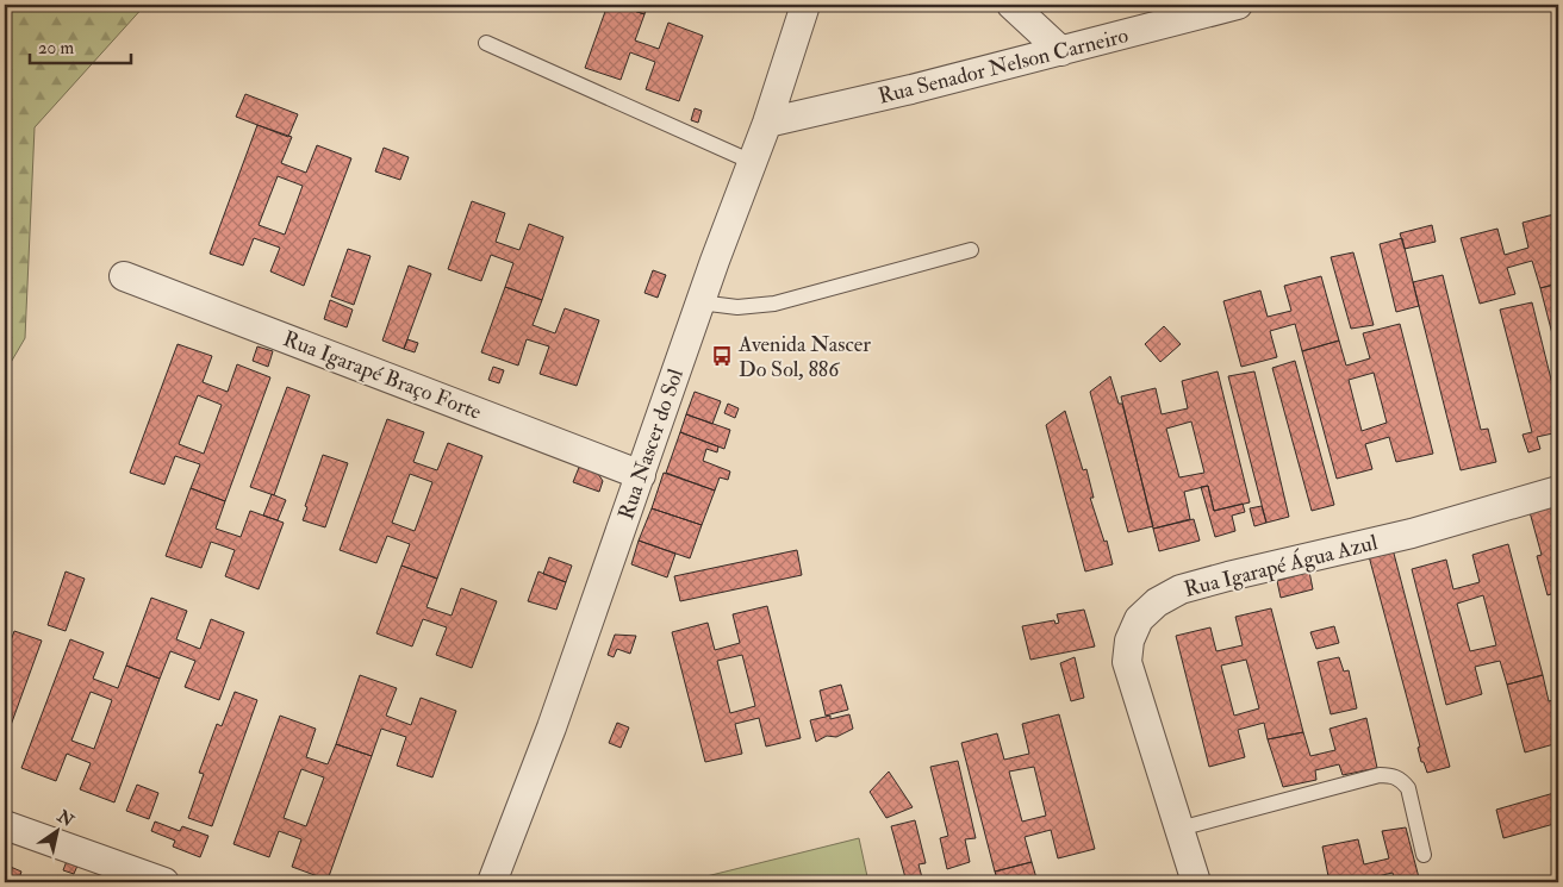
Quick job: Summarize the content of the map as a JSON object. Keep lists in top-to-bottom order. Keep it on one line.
{"streets":{"street":["Rua Senador Nelson Carneiro","Rua Igarapé Braço Forte","Rua Nascer do Sol","Rua Igarapé Água Azul"]},"crossings":[["Rua Senador Nelson Carneiro","Rua Nascer do Sol"],["Rua Igarapé Braço Forte","Rua Nascer do Sol"]],"places":{"bus stop":["Avenida Nascer Do Sol, 886"]},"scale_bar":"20 m","north":"top right"}
